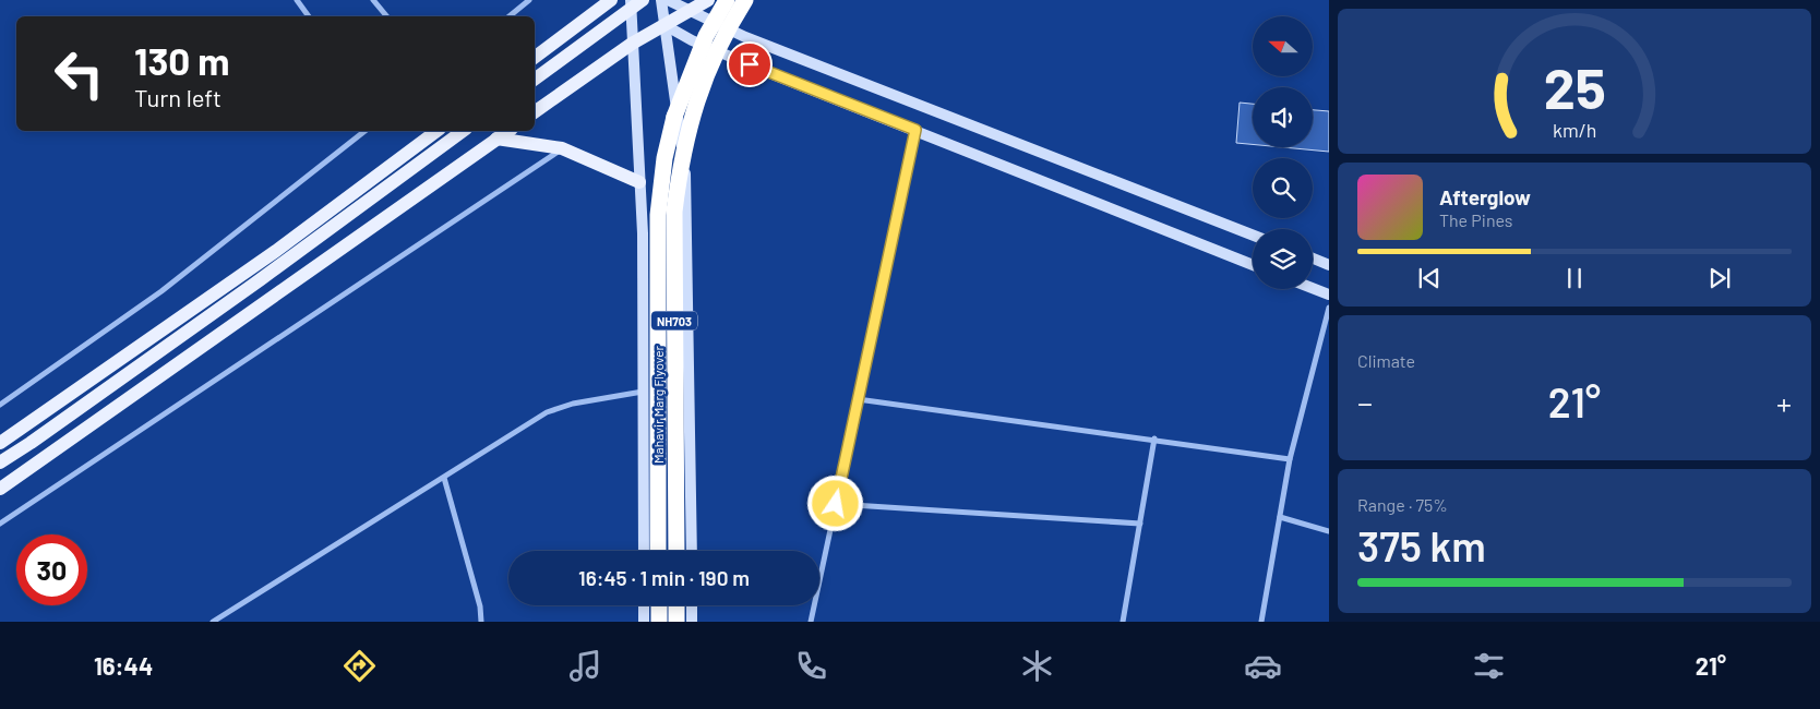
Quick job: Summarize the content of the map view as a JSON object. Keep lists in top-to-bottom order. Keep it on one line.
{"streets":{"highway":["NH703","Mahavir Marg Flyover"]},"north":"left","page":{"turn":["130 m","Turn left"],"song":["Afterglow","The Pines"],"tile":["Climate",["Range · 75%","375 km"]],"heat":["−","21°","+"],"limit":"30","trip":"16:45 · 1 min · 190 m","tabs":["16:44","21°"],"gauge":["25","km/h"]}}
